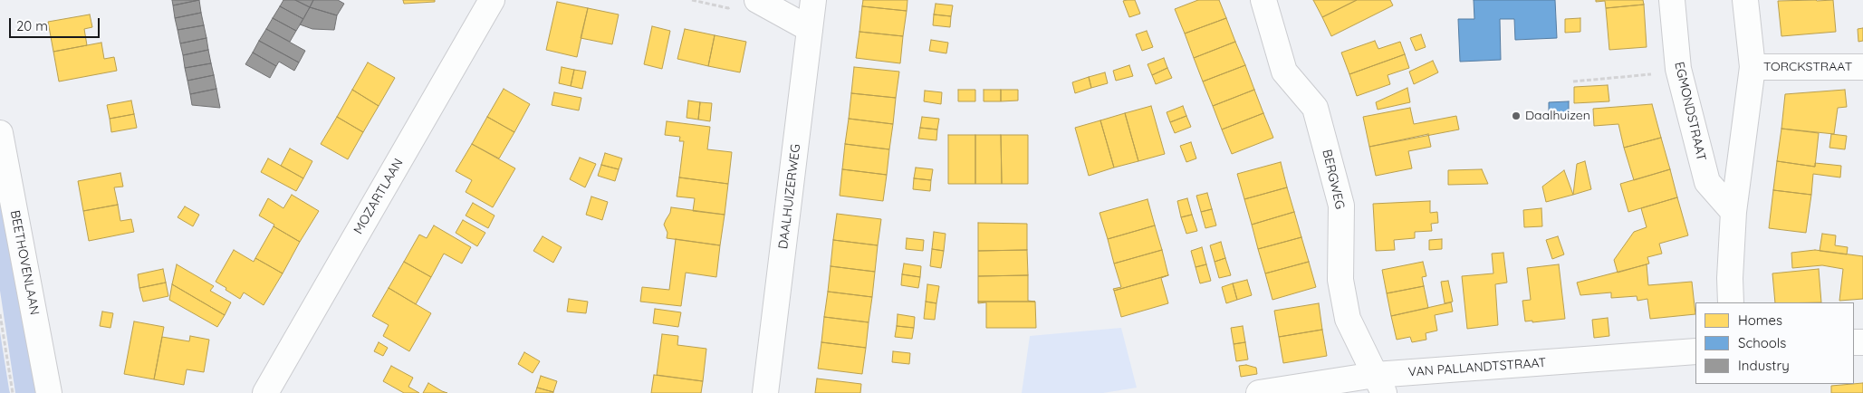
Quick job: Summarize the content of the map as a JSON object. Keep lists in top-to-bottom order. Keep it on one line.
{"streets":{"street":["TORCKSTRAAT","EGMONDSTRAAT","BERGWEG","MOZARTLAAN","DAALHUIZERWEG","BEETHOVENLAAN","VAN PALLANDTSTRAAT"]},"crossings":[["BERGWEG","VAN PALLANDTSTRAAT"]],"places":["Daalhuizen"],"legend":["Homes","Schools","Industry"],"scale_bar":"20 m"}
